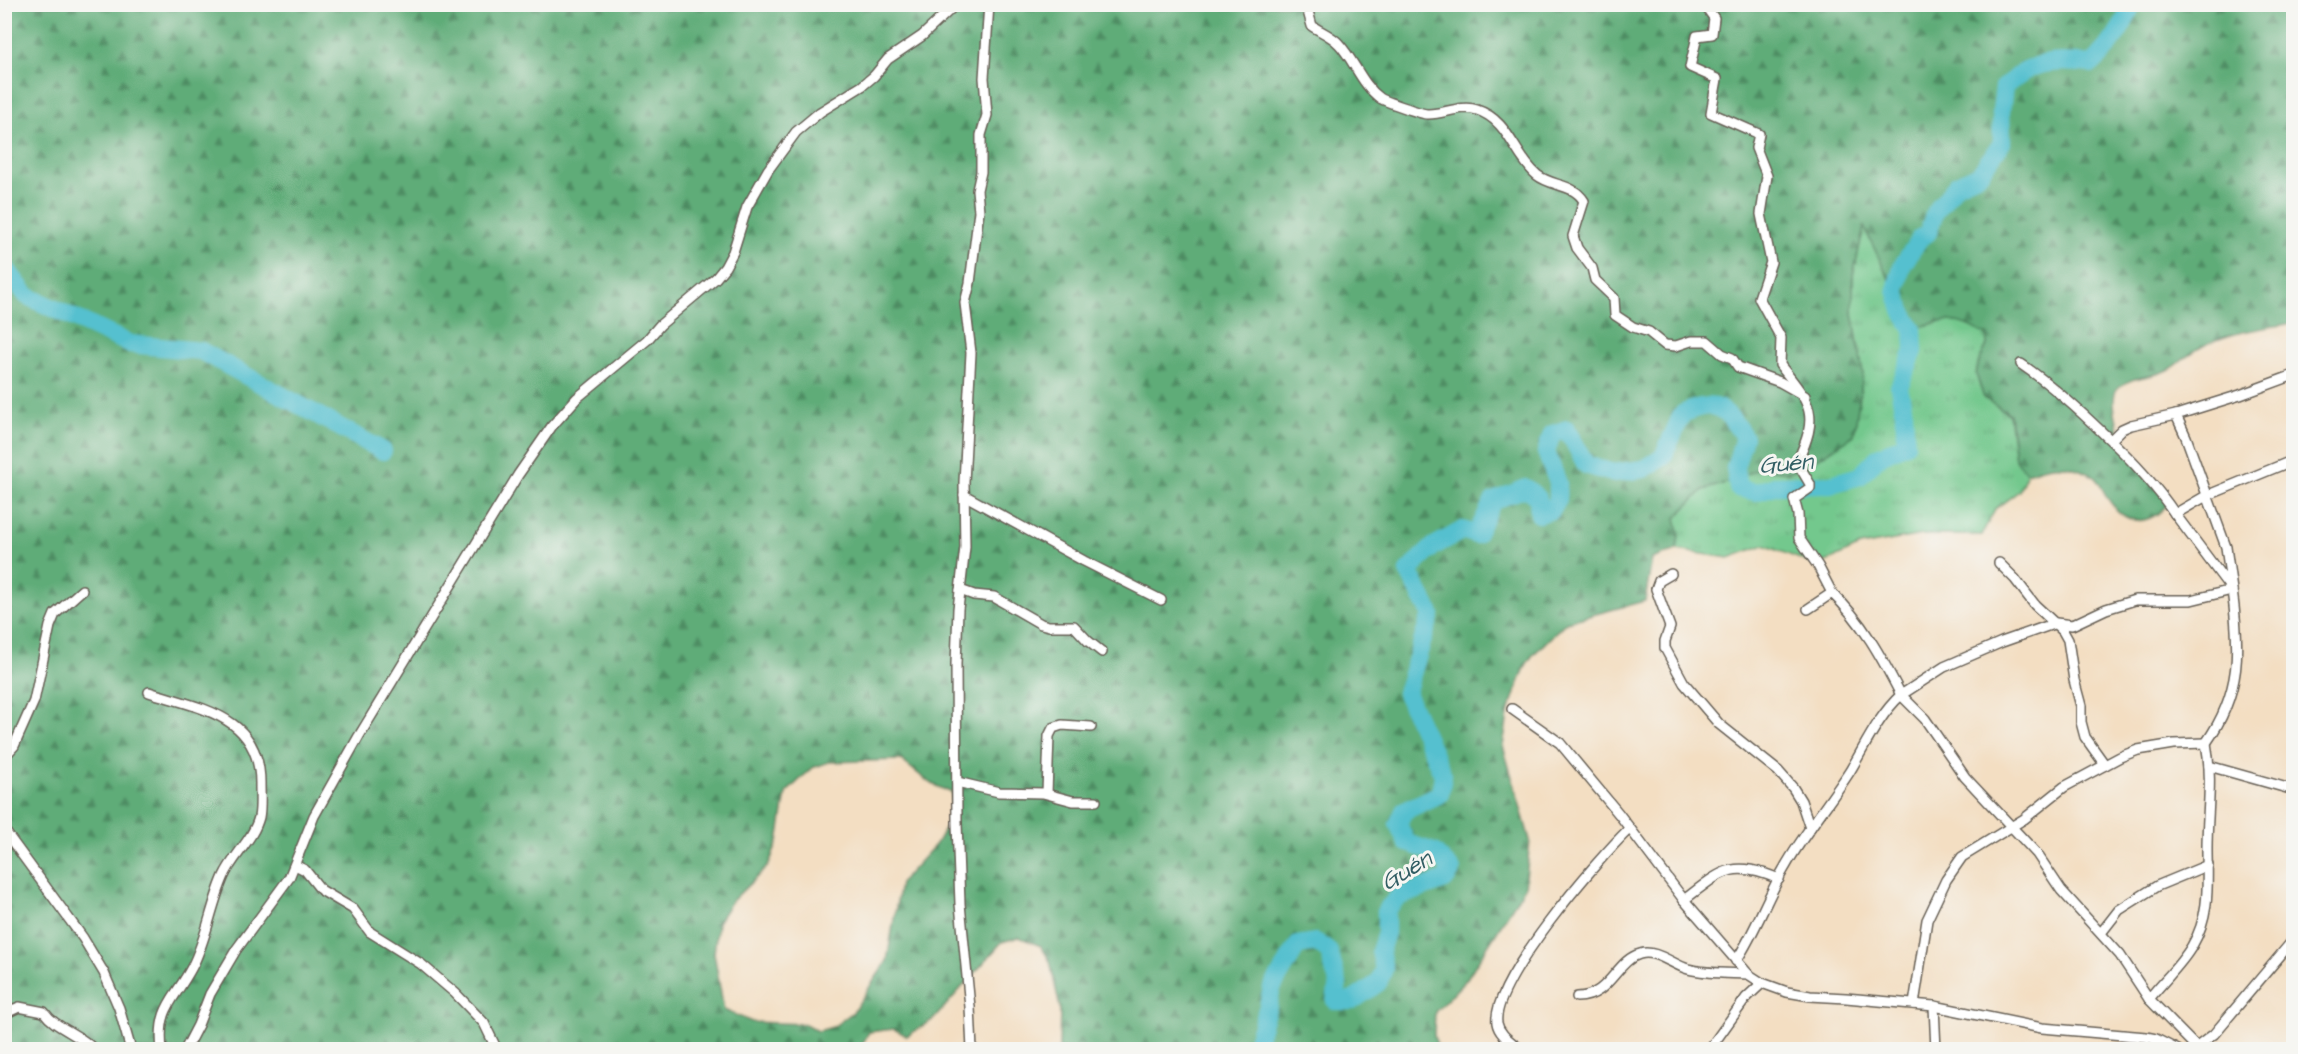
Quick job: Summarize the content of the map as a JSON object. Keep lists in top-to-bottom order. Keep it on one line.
{"water":["Guén"]}
